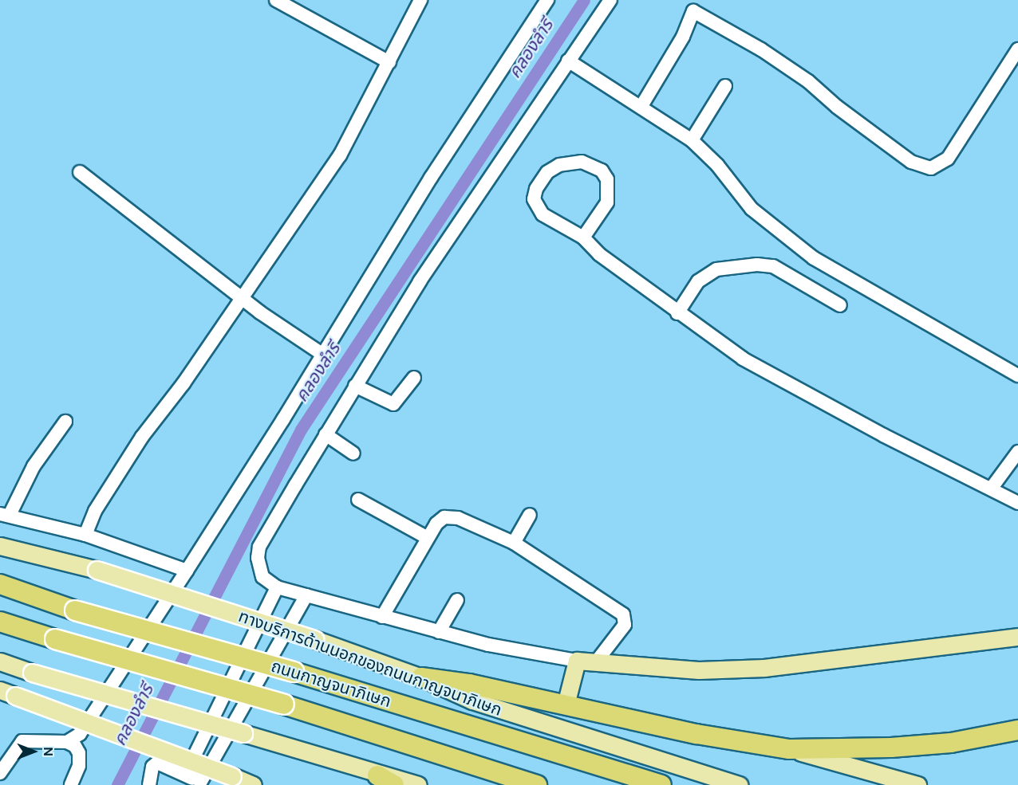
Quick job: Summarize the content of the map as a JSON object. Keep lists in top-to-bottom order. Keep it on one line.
{"streets":{"highway":["ถนนกาญจนาภิเษก"],"main road":["ทางบริการด้านนอกของถนนกาญจนาภิเษก"]},"water":["คลองลำรี"],"north":"right"}
